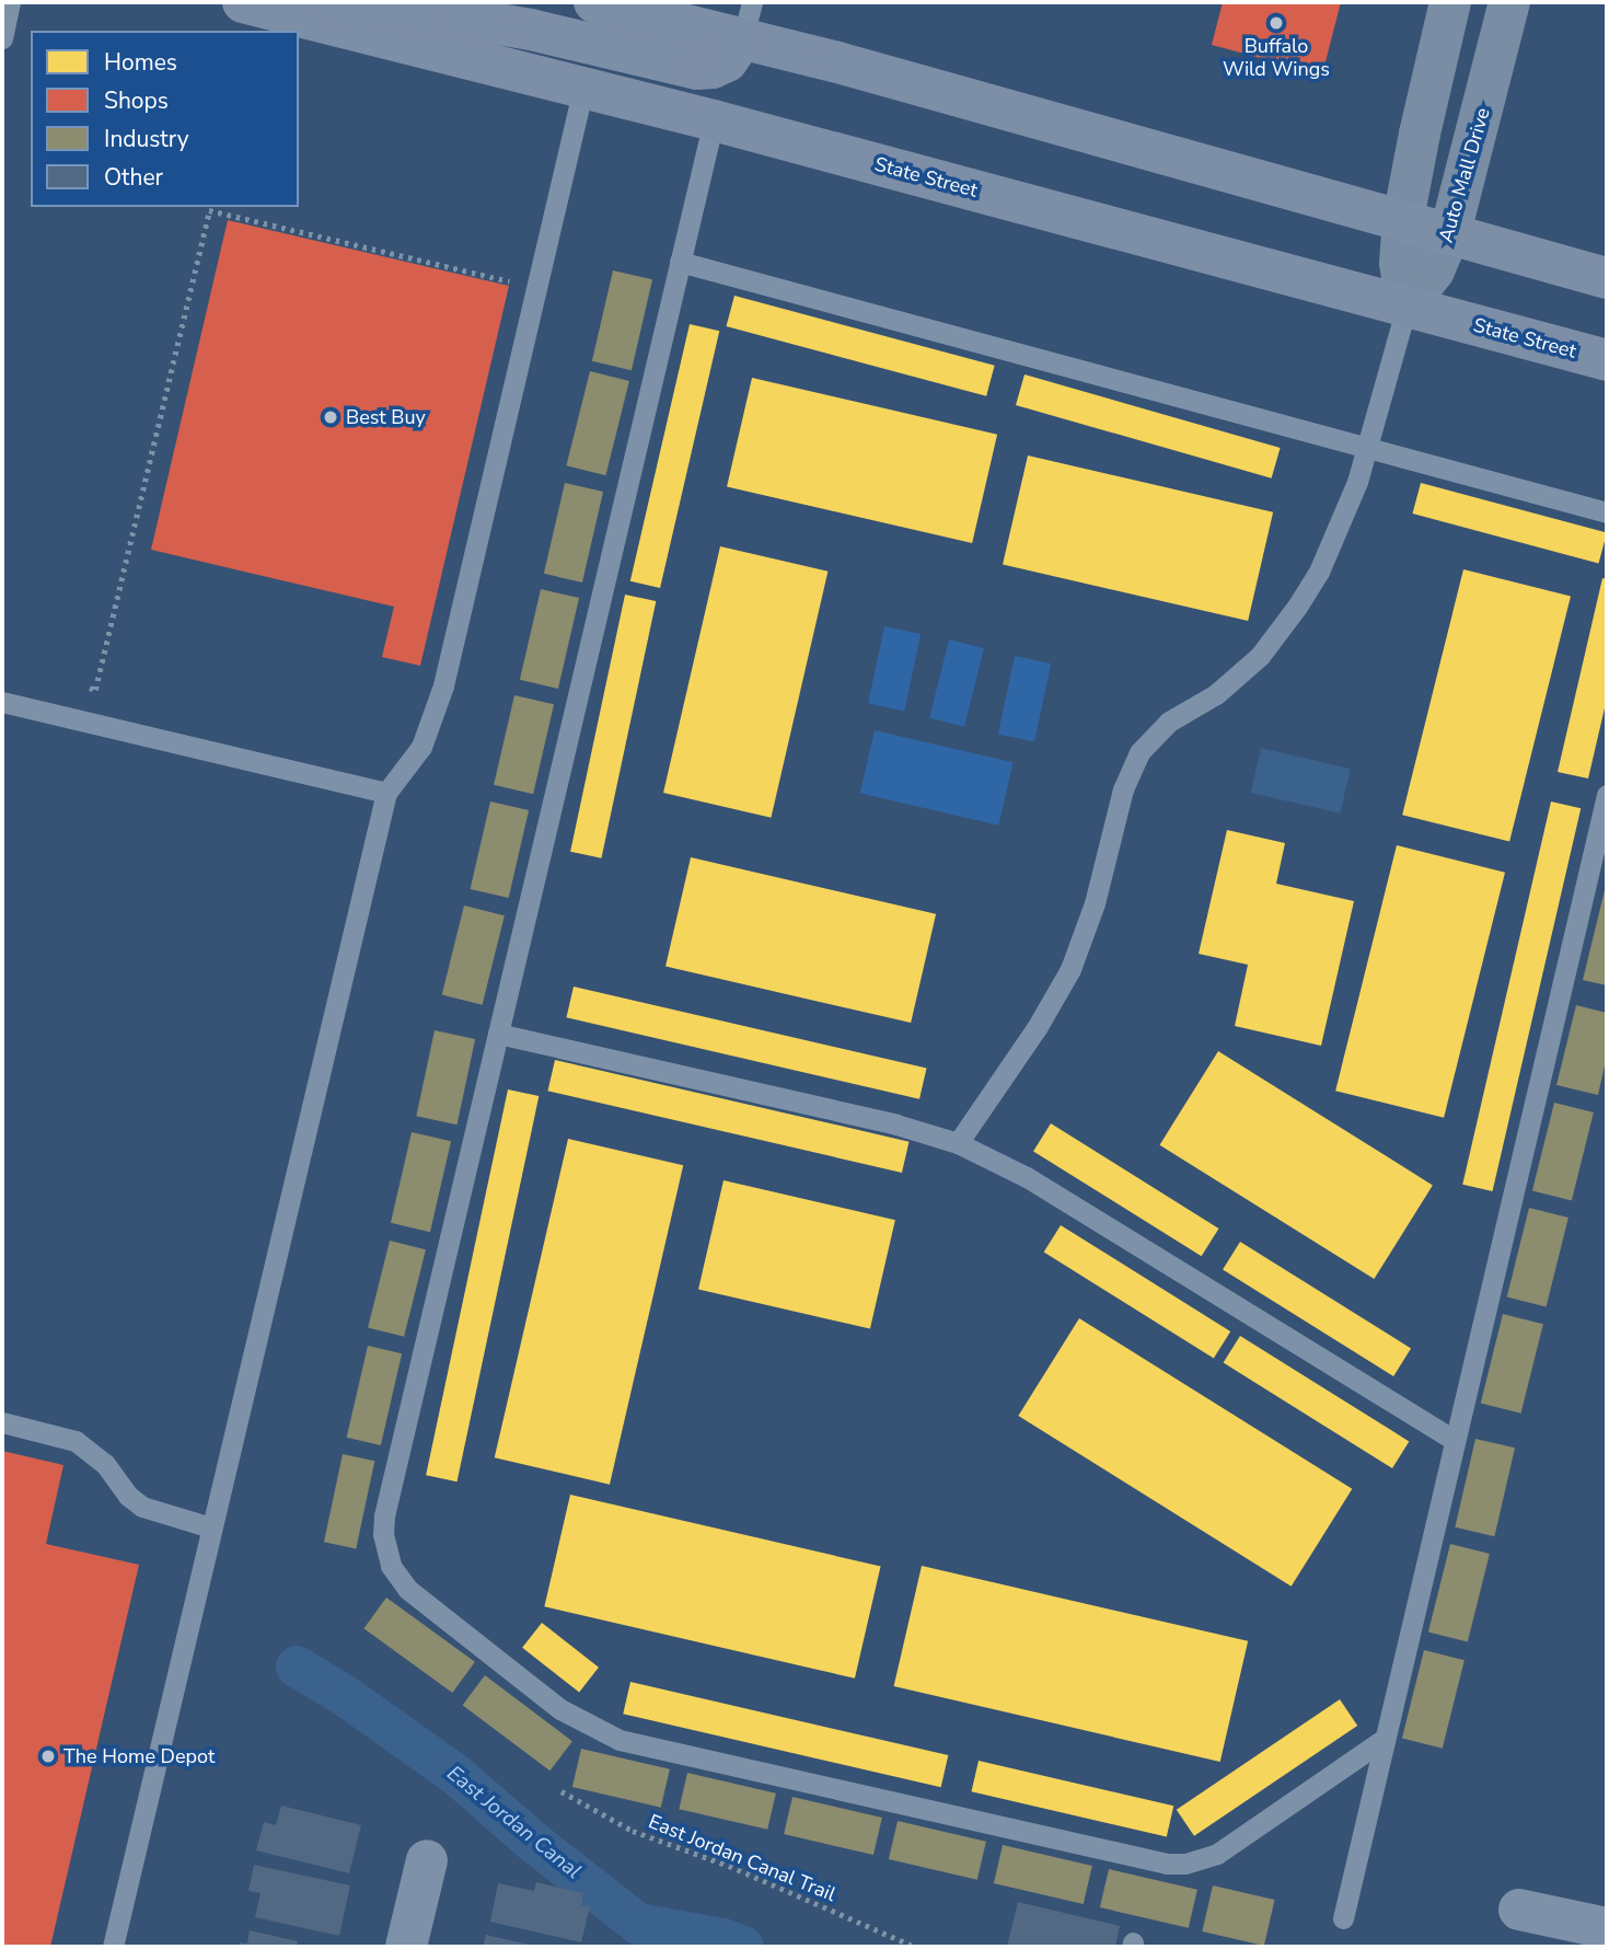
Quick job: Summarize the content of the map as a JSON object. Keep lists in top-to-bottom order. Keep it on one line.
{"streets":{"main road":["State Street"],"street":["Auto Mall Drive"],"path":["East Jordan Canal Trail"]},"crossings":[["Auto Mall Drive","State Street"]],"water":["East Jordan Canal"],"places":["Buffalo Wild Wings","Best Buy","The Home Depot"],"legend":["Homes","Shops","Industry","Other"]}
